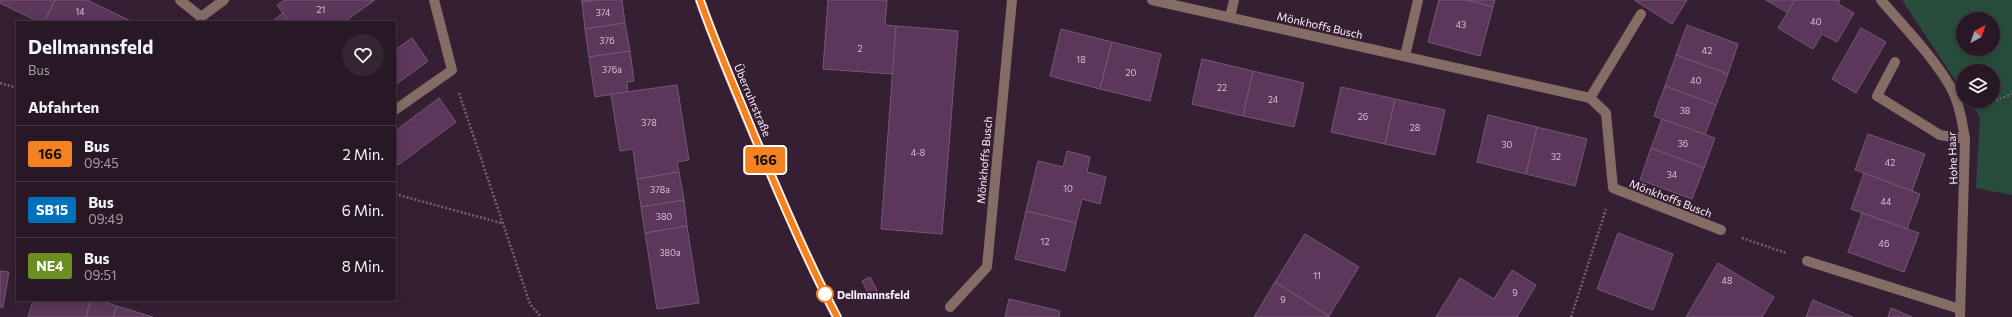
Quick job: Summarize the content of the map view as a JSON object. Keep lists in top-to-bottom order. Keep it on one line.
{"streets":{"main road":["Überruhrstraße"],"street":["Mönkhoffs Busch","Hohe Haar"]},"places":["Dellmannsfeld"],"lines":["bus line 166"],"house_numbers":["21","14","374","40","43","376","2","42","18","376a","20","40","22","24","38","26","378","28","36","30","4-8","32","42","34","10","378a","44","380","12","46","380a","11","48","9","9"],"north":"top right","page":{"on_map":"166","heading":[["Dellmannsfeld","Bus"],"Abfahrten"],"list":[{"mark":"166","name":"Bus","note":"09:45","value":"2 Min."},{"mark":"SB15","name":"Bus","note":"09:49","value":"6 Min."},{"mark":"NE4","name":"Bus","note":"09:51","value":"8 Min."}]}}
